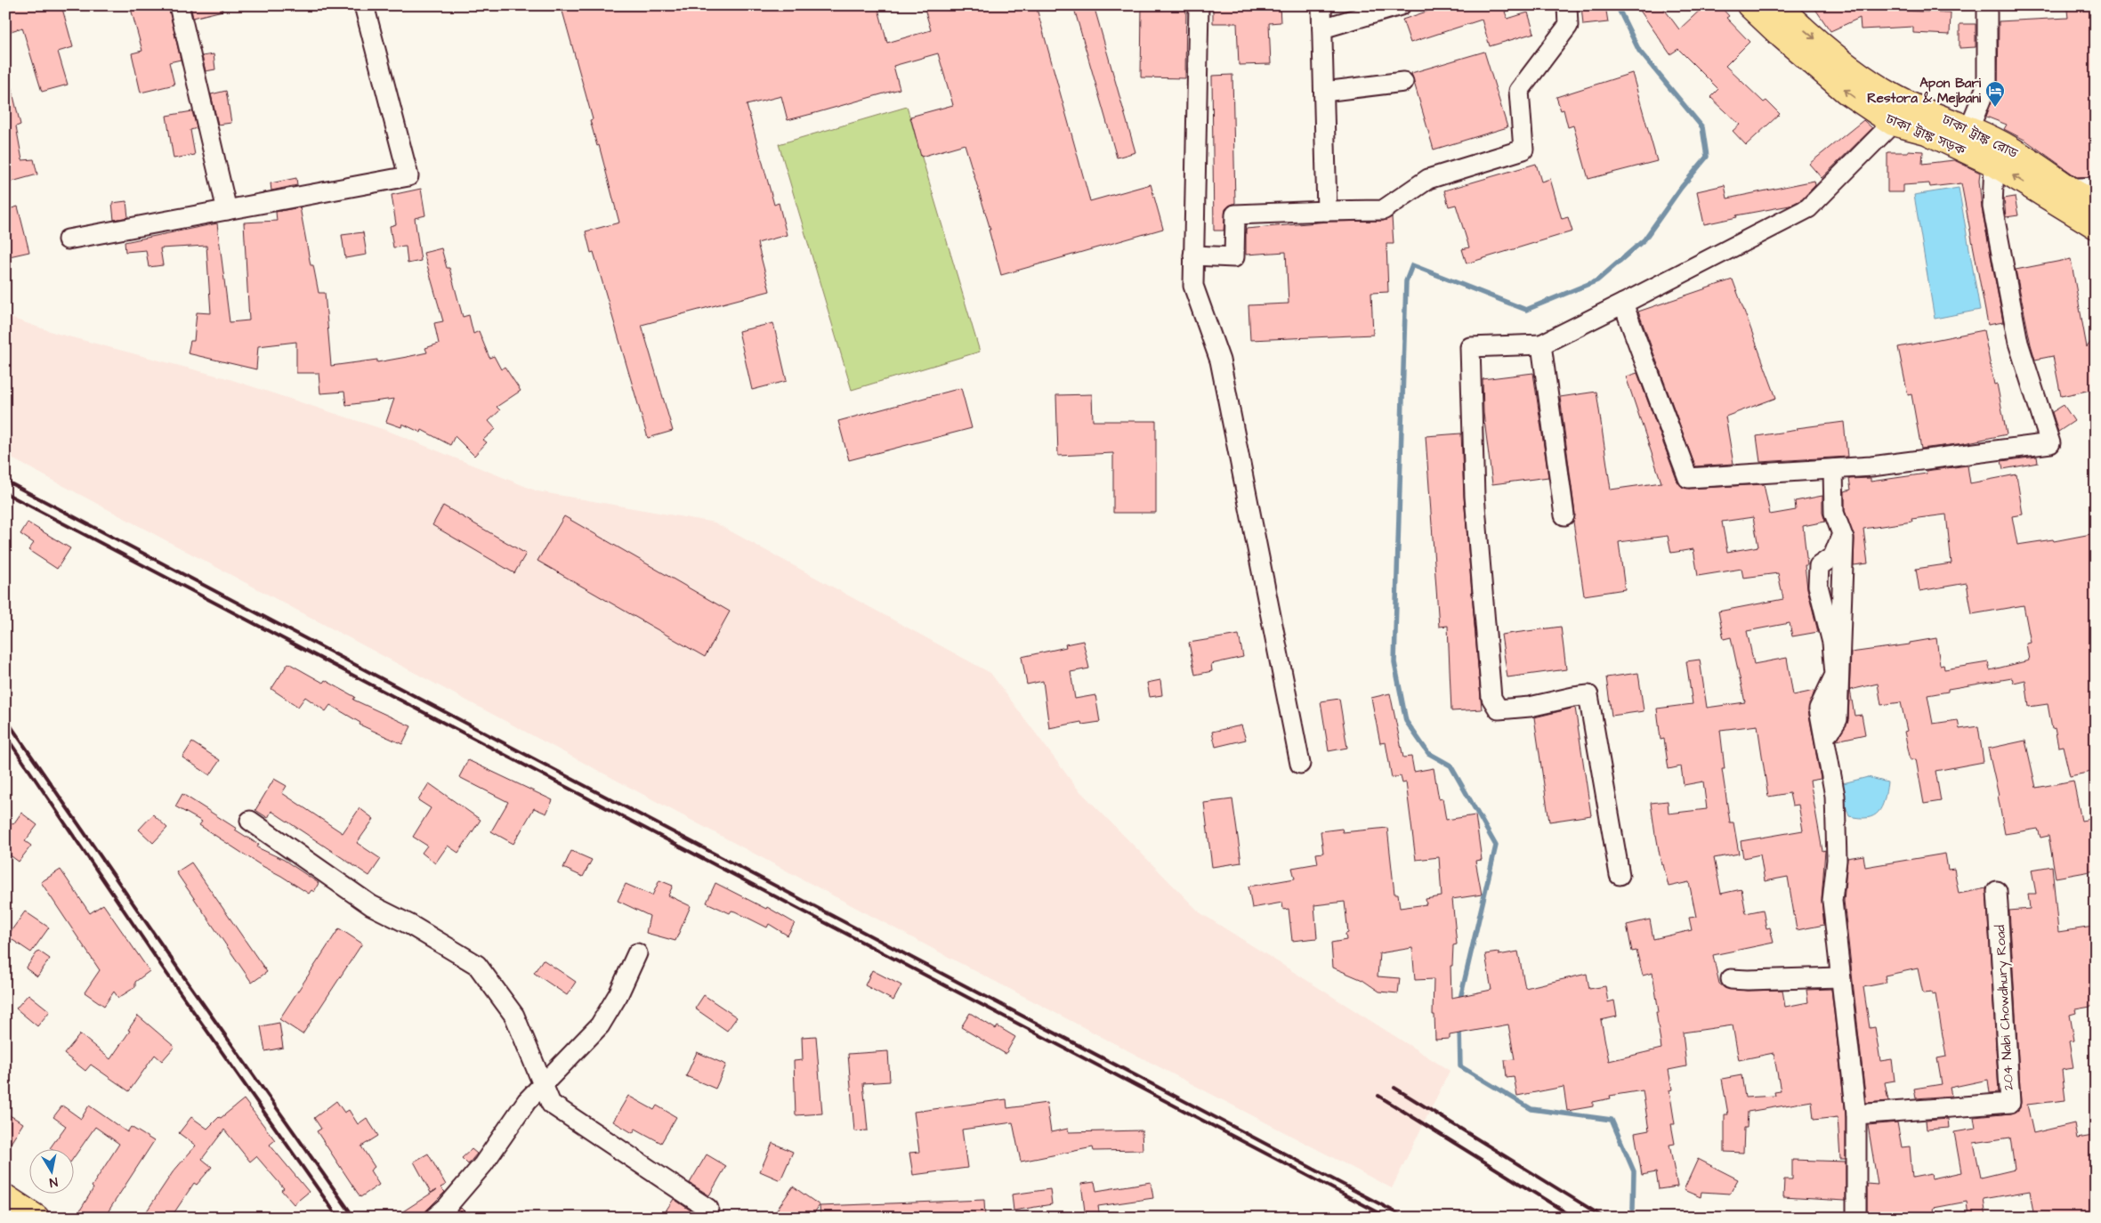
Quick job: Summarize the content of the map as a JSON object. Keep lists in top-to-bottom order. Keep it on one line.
{"streets":{"main road":["ঢাকা ট্রাঙ্ক সড়ক","ঢাকা ট্রাঙ্ক রোড"],"street":["204 Nabi Chowdhury Road"]},"crossings":[["ঢাকা ট্রাঙ্ক সড়ক","ঢাকা ট্রাঙ্ক রোড"]],"one_way":["ঢাকা ট্রাঙ্ক সড়ক","ঢাকা ট্রাঙ্ক রোড"],"places":{"hotel":["Apon Bari Restora & Mejbani"]},"north":"bottom"}
